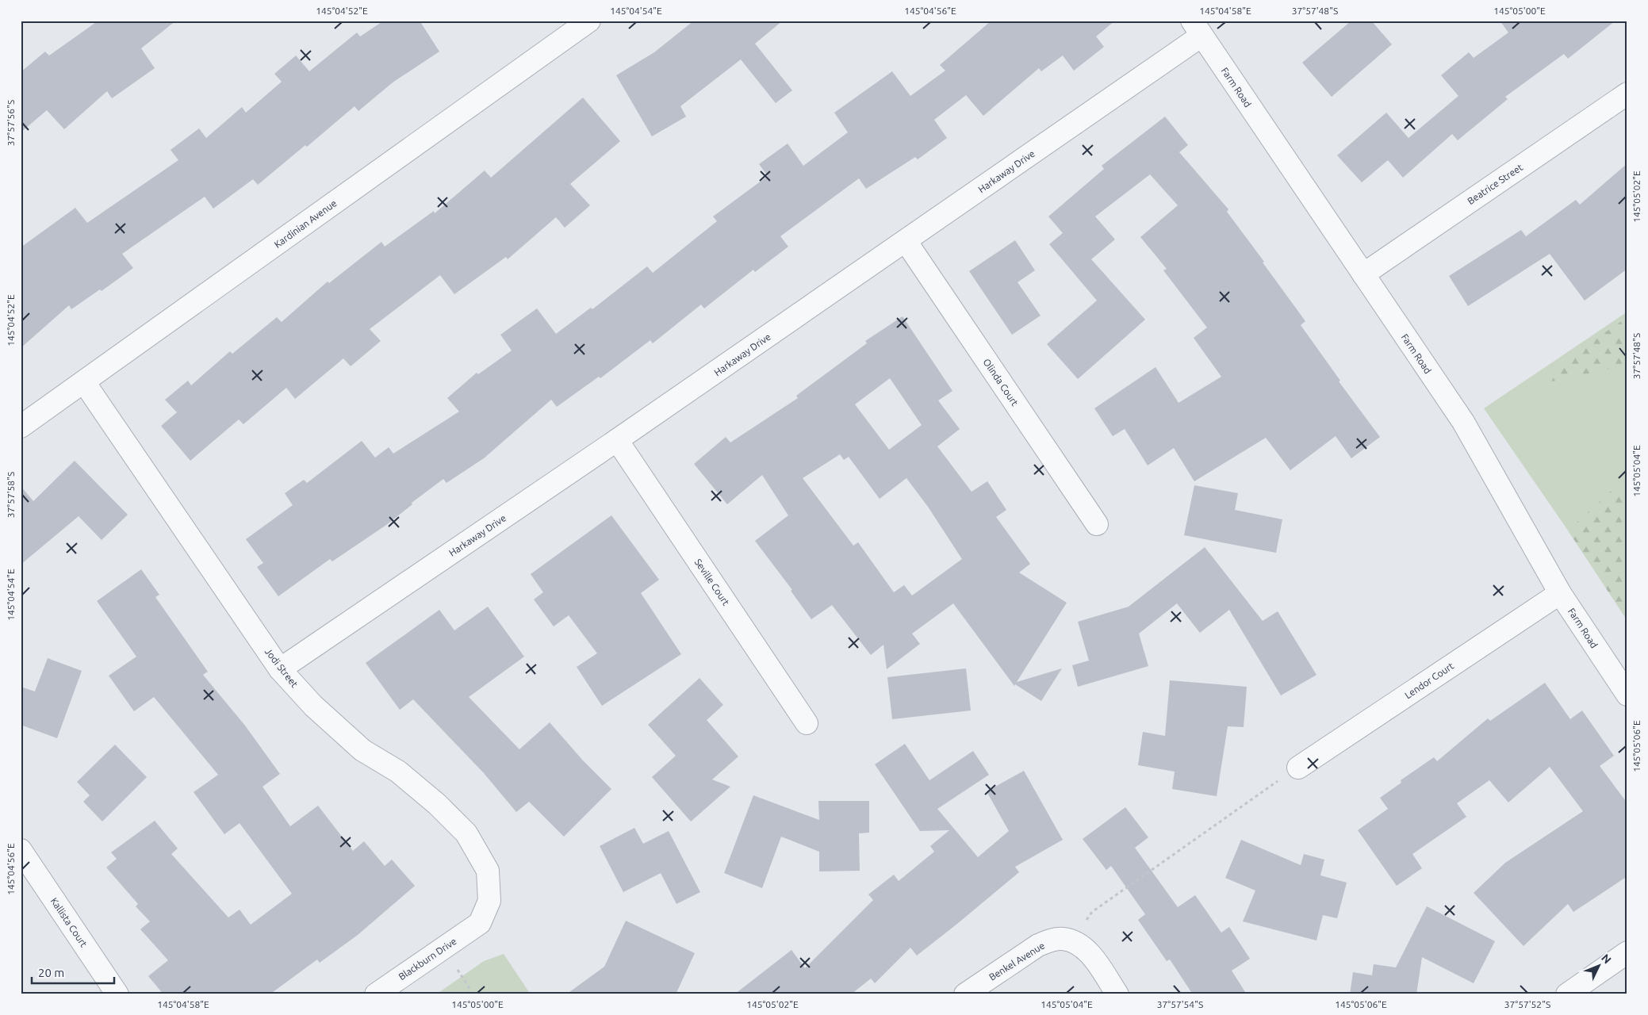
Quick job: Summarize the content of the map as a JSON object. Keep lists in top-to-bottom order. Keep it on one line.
{"streets":{"street":["Farm Road","Harkaway Drive","Beatrice Street","Kardinian Avenue","Olinda Court","Seville Court","Jodi Street","Lendor Court","Kallista Court","Blackburn Drive","Benkel Avenue"]},"crossings":[["Farm Road","Harkaway Drive"],["Farm Road","Beatrice Street"],["Farm Road","Lendor Court"],["Harkaway Drive","Olinda Court"],["Harkaway Drive","Seville Court"],["Harkaway Drive","Jodi Street"],["Kardinian Avenue","Jodi Street"],["Jodi Street","Blackburn Drive"]],"scale_bar":"20 m","north":"top right","coordinates":["145°04'52\"E","145°04'54\"E","145°04'56\"E","145°04'58\"E","37°57'48\"S","145°05'00\"E","37°57'56\"S","145°05'02\"E","145°05'04\"E","37°57'58\"S","145°05'06\"E","37°57'54\"S","37°57'52\"S"]}
